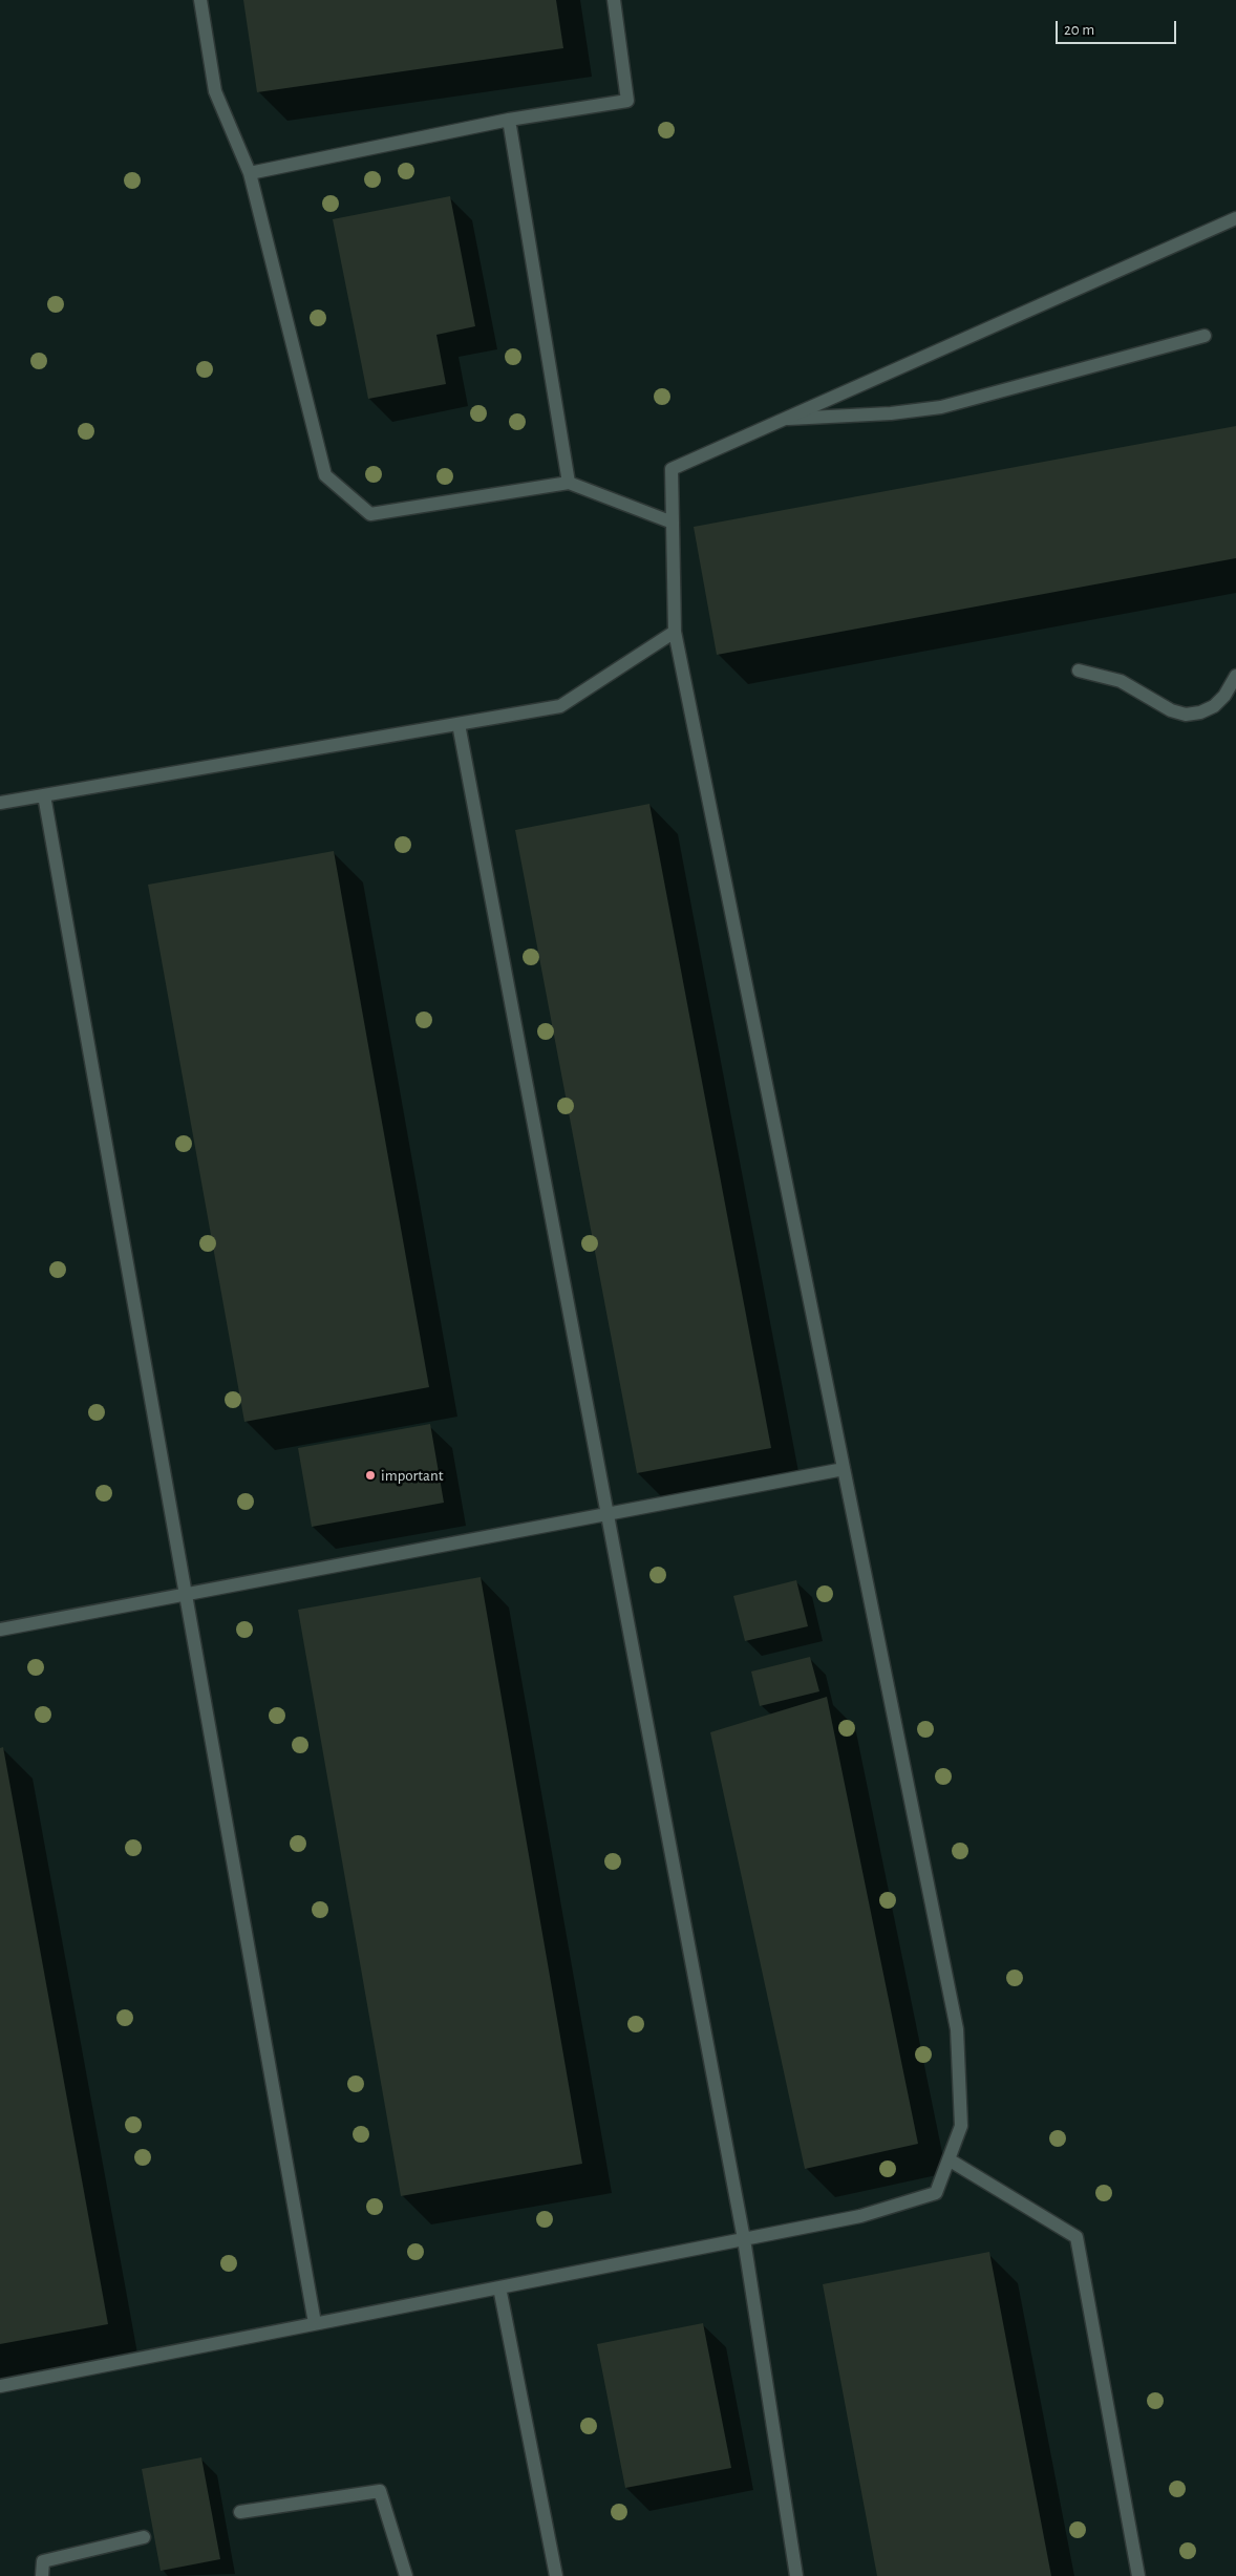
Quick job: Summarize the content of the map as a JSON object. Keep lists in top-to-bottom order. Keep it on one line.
{"places":["important"],"scale_bar":"20 m"}
